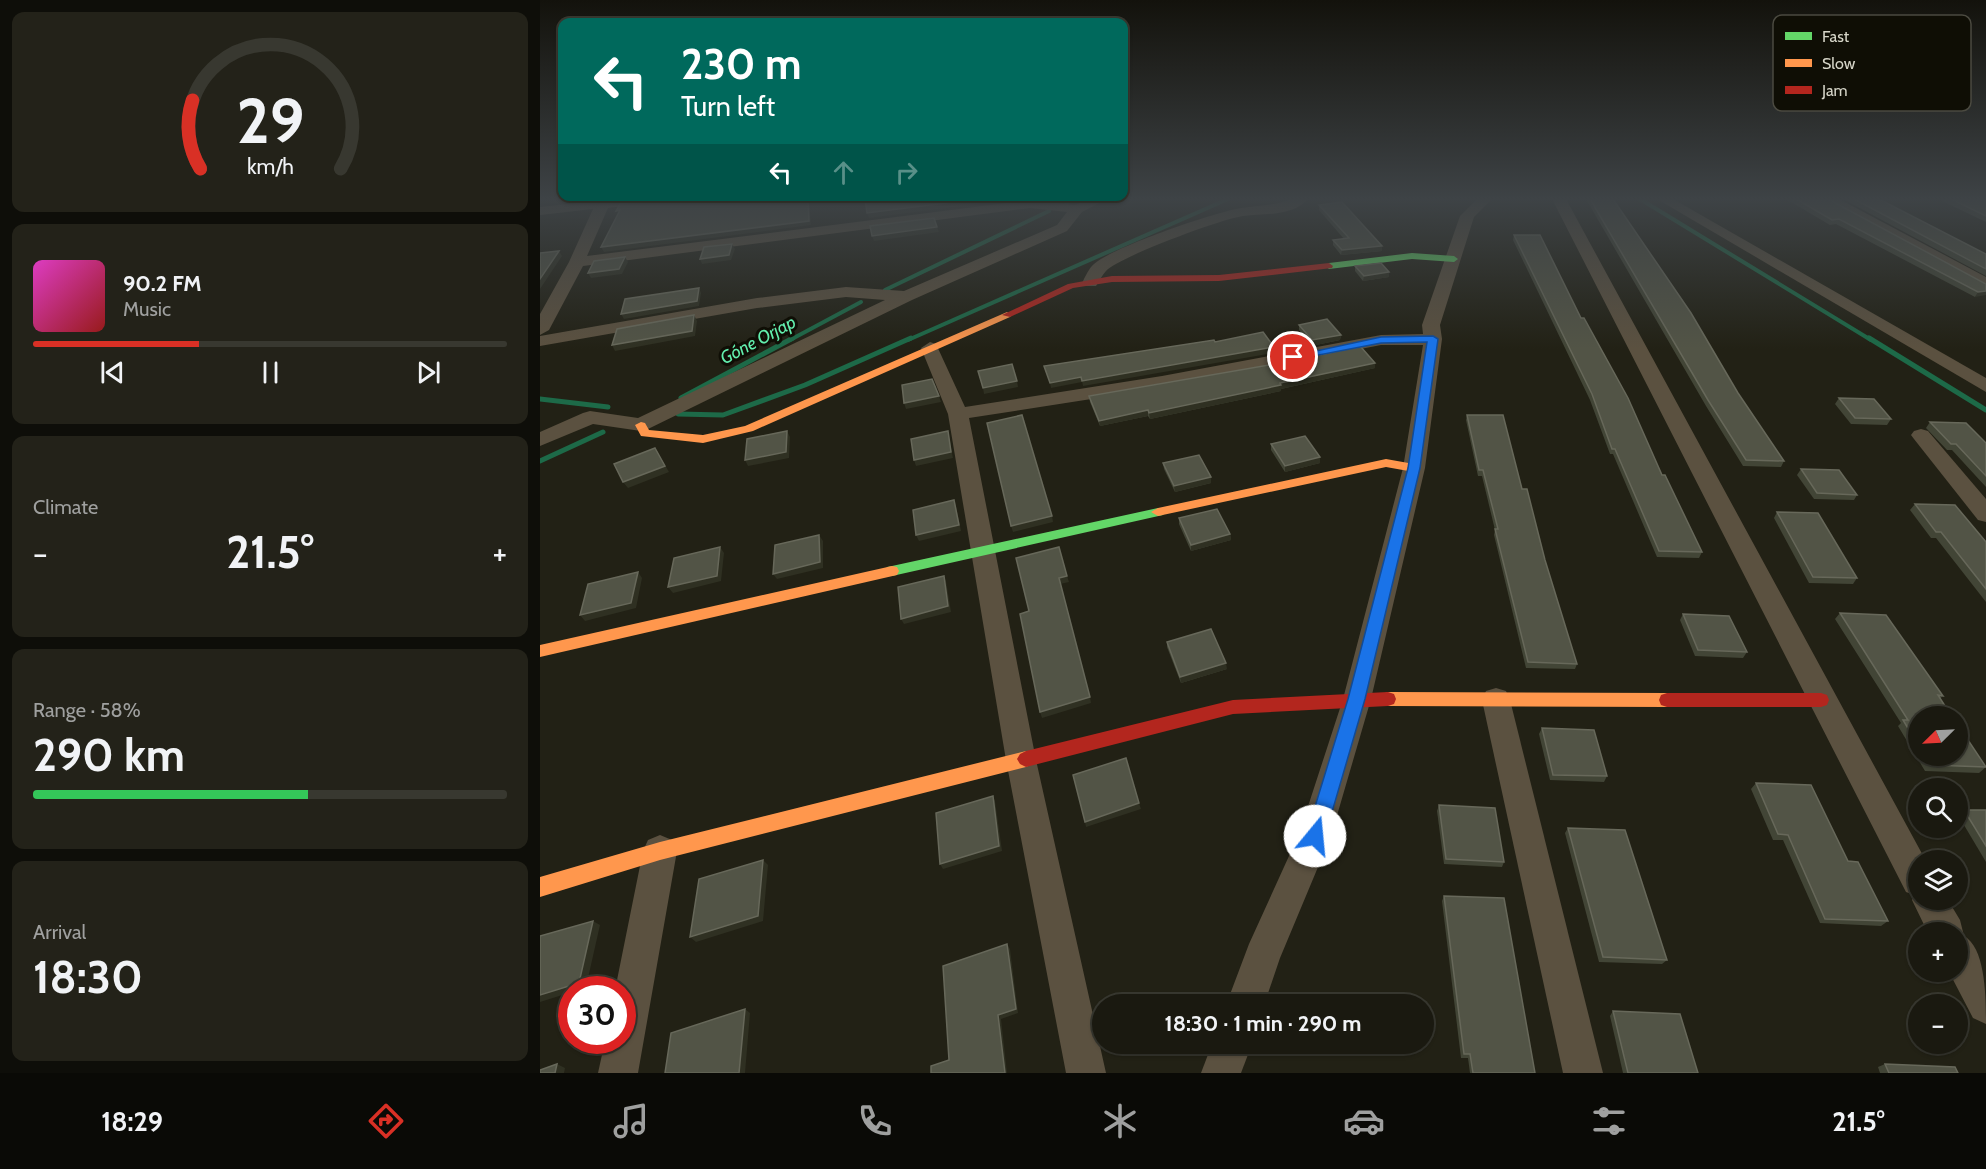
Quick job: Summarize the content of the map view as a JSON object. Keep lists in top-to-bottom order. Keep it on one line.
{"water":["Góne Orjap"],"legend":["Fast","Slow","Jam"],"north":"bottom left","page":{"turn":["230 m","Turn left"],"song":["90.2 FM","Music"],"tile":["Climate",["Range · 58%","290 km"],["Arrival","18:30"]],"heat":["−","21.5°","+"],"map_buttons":["+","−"],"limit":"30","trip":"18:30 · 1 min · 290 m","tabs":["18:29","21.5°"],"gauge":["29","km/h"]}}
